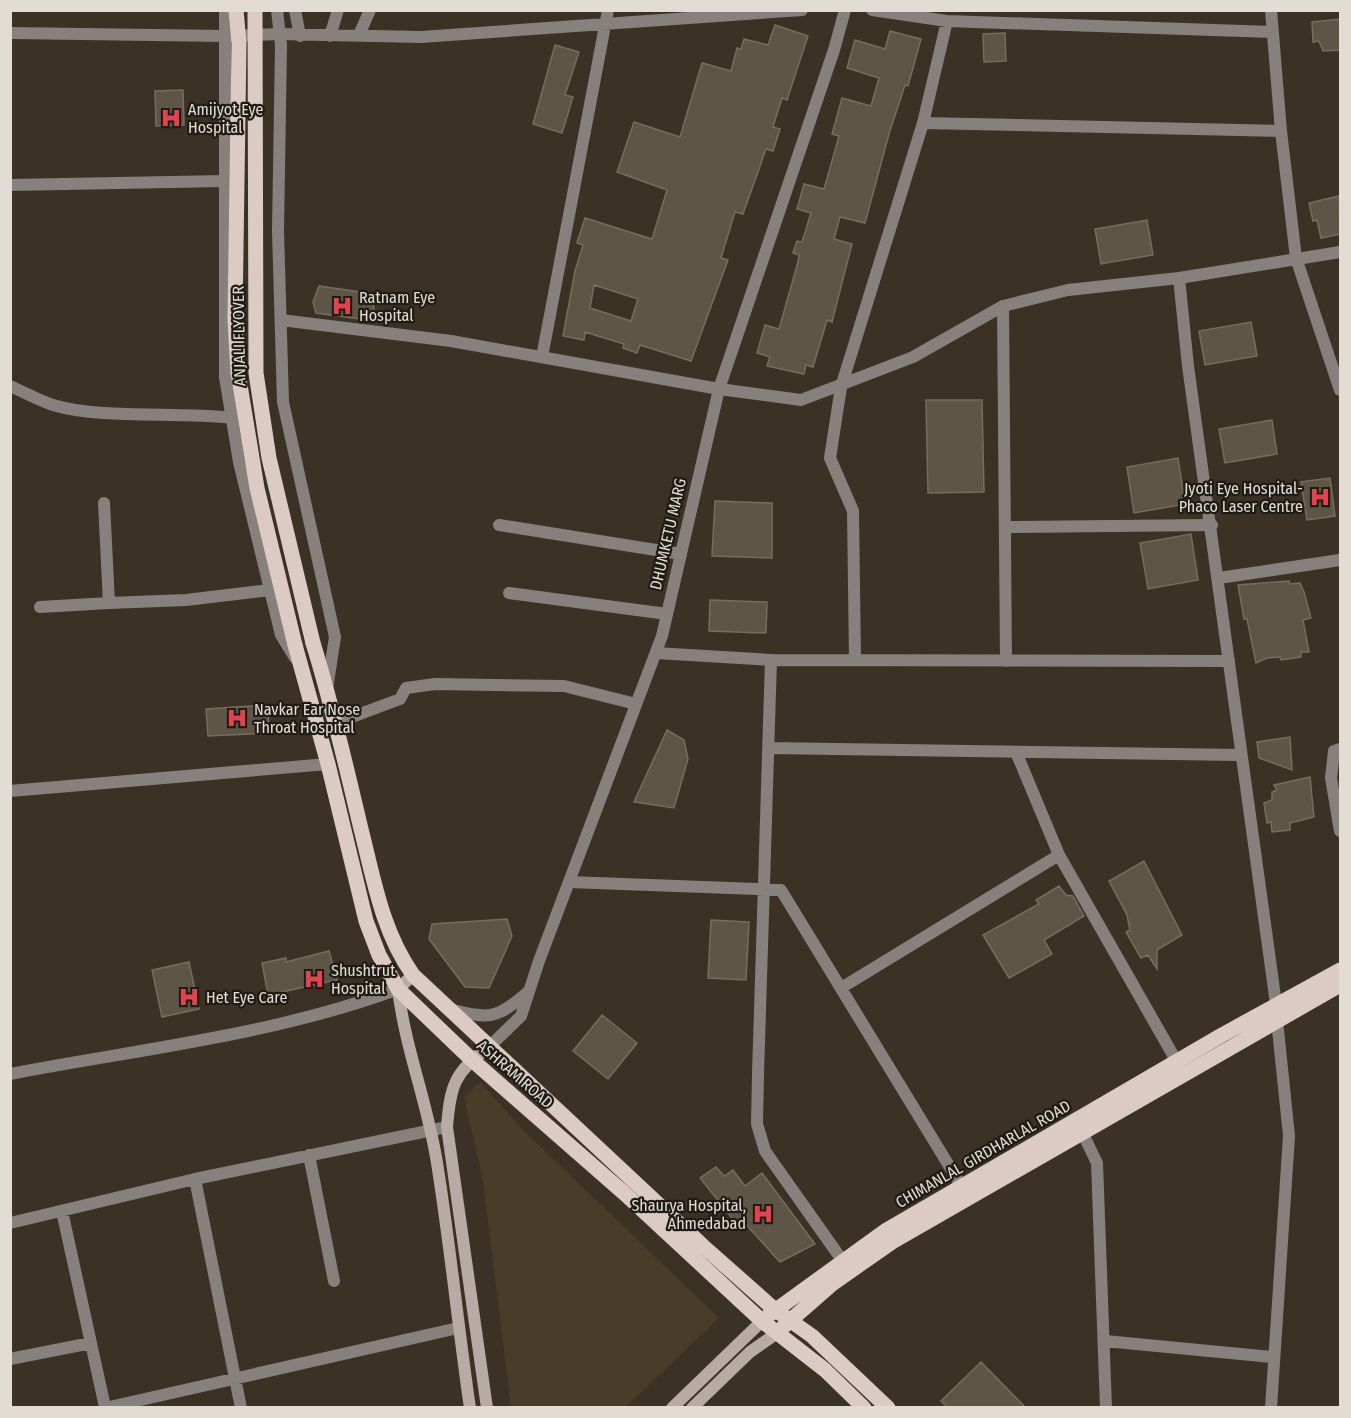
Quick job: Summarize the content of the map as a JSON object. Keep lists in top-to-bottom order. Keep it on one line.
{"streets":{"main road":["ANJALI FLYOVER","ASHRAM ROAD","CHIMANLAL GIRDHARLAL ROAD"],"street":["DHUMKETU MARG"]},"crossings":[["ANJALI FLYOVER","ASHRAM ROAD"],["DHUMKETU MARG","ASHRAM ROAD"],["ASHRAM ROAD","CHIMANLAL GIRDHARLAL ROAD"]],"places":{"hospital":["Amijyot Eye Hospital","Ratnam Eye Hospital","Jyoti Eye Hospital- Phaco Laser Centre","Navkar Ear Nose Throat Hospital","Shushtrut Hospital","Het Eye Care","Shaurya Hospital, Ahmedabad"]}}
